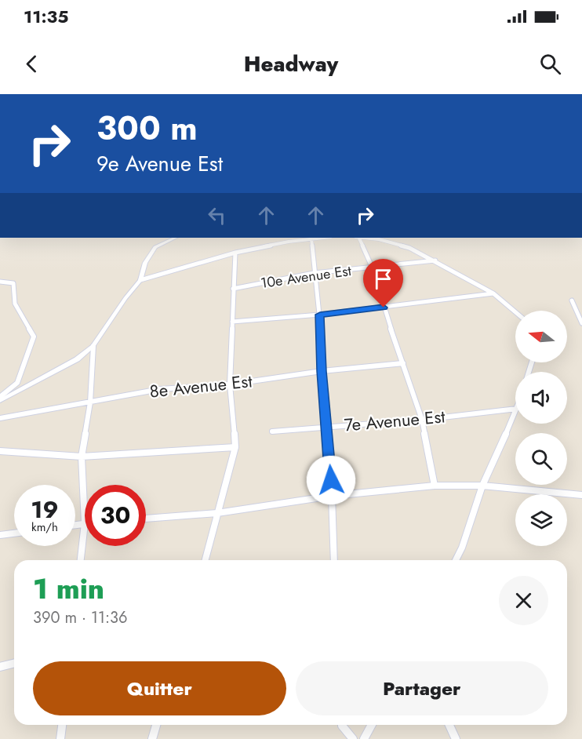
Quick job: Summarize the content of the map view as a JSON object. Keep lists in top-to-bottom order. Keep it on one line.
{"streets":{"street":["10e Avenue Est","8e Avenue Est","7e Avenue Est"]},"north":"left","page":{"status":"11:35","header":"Headway","turn":["300 m","9e Avenue Est"],"speed":"19 km/h","limit":"30","heading":["1 min","390 m · 11:36"],"buttons":["Quitter","Partager"]}}
